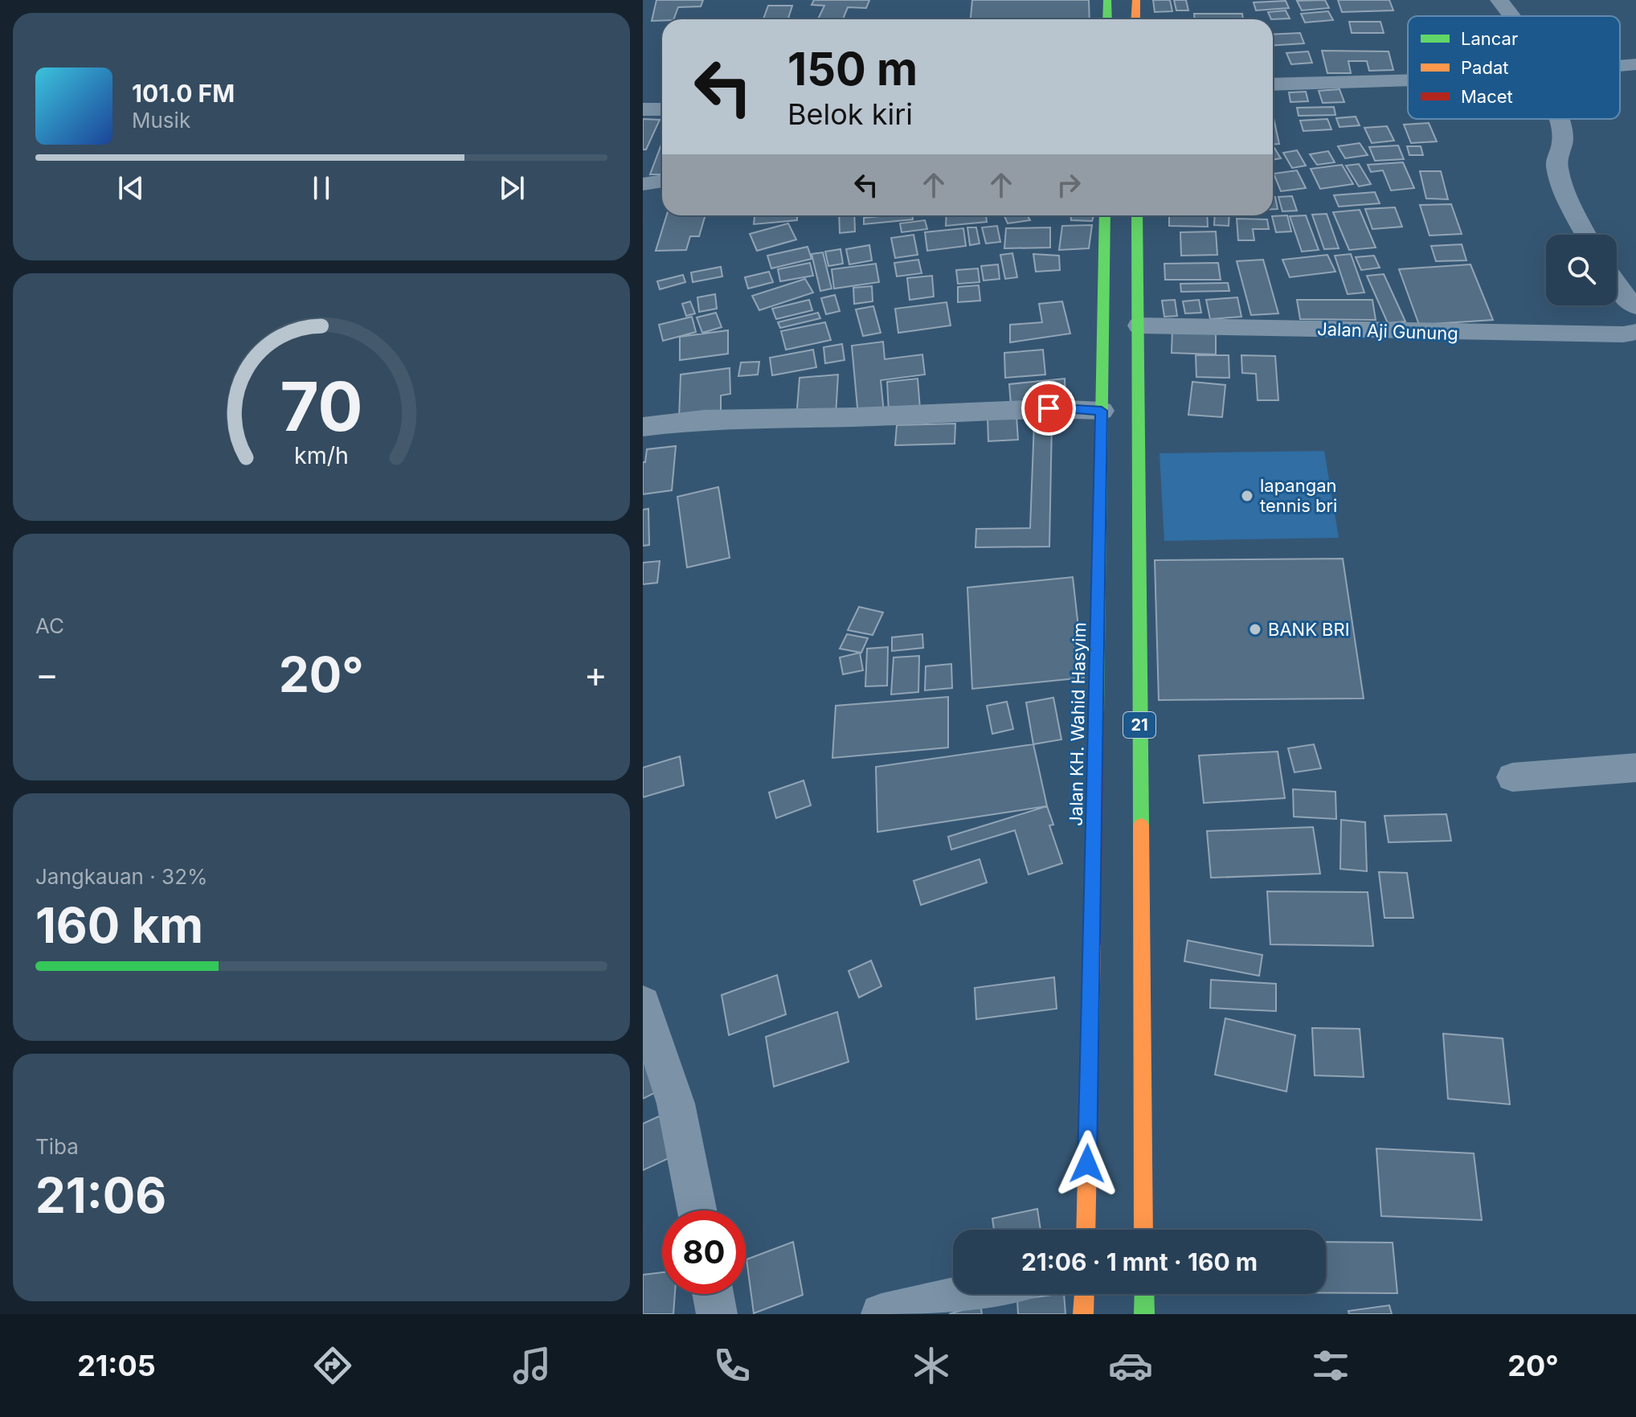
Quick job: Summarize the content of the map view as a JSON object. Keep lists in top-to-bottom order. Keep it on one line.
{"streets":{"highway":["Jalan KH. Wahid Hasyim","21"],"street":["Jalan Aji Gunung"]},"crossings":[["Jalan Aji Gunung","Jalan KH. Wahid Hasyim"]],"places":["lapangan tennis bri","BANK BRI"],"legend":["Lancar","Padat","Macet"],"page":{"turn":["150 m","Belok kiri"],"song":["101.0 FM","Musik"],"tile":["AC",["Jangkauan · 32%","160 km"],["Tiba","21:06"]],"heat":["−","20°","+"],"limit":"80","trip":"21:06 · 1 mnt · 160 m","tabs":["21:05","20°"],"gauge":["70","km/h"]}}
